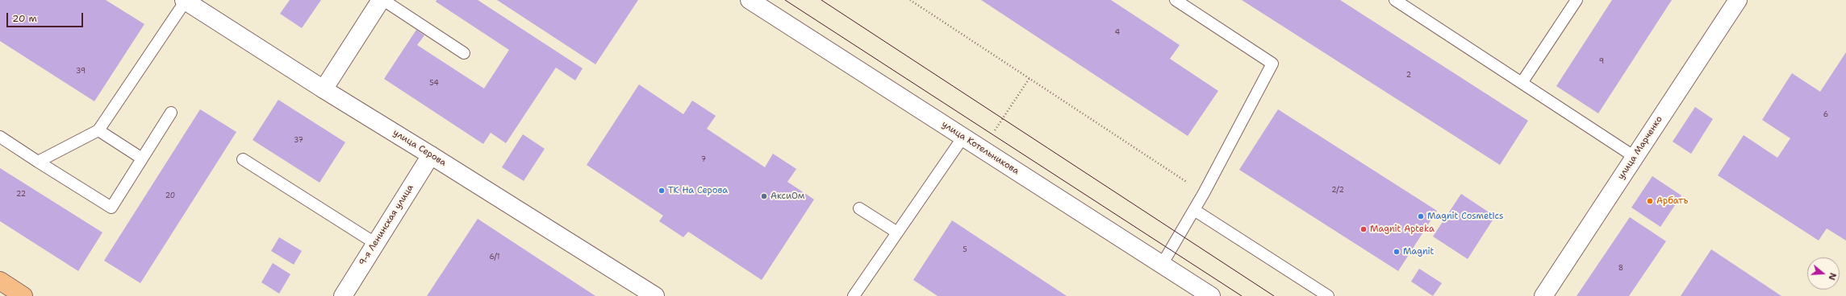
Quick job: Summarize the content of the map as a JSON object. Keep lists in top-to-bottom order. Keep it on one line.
{"streets":{"street":["улица Серова","улица Котельникова","улица Марченко","9-я Ленинская улица"]},"crossings":[["улица Серова","9-я Ленинская улица"]],"places":["ТК На Серова","АксиОм","Арбатъ","Magnit Cosmetics","Magnit Apteka","Magnit"],"house_numbers":["4","9","39","2","54","6","37","7","2/2","22","20","5","6/1","8"],"scale_bar":"20 m","north":"right"}
